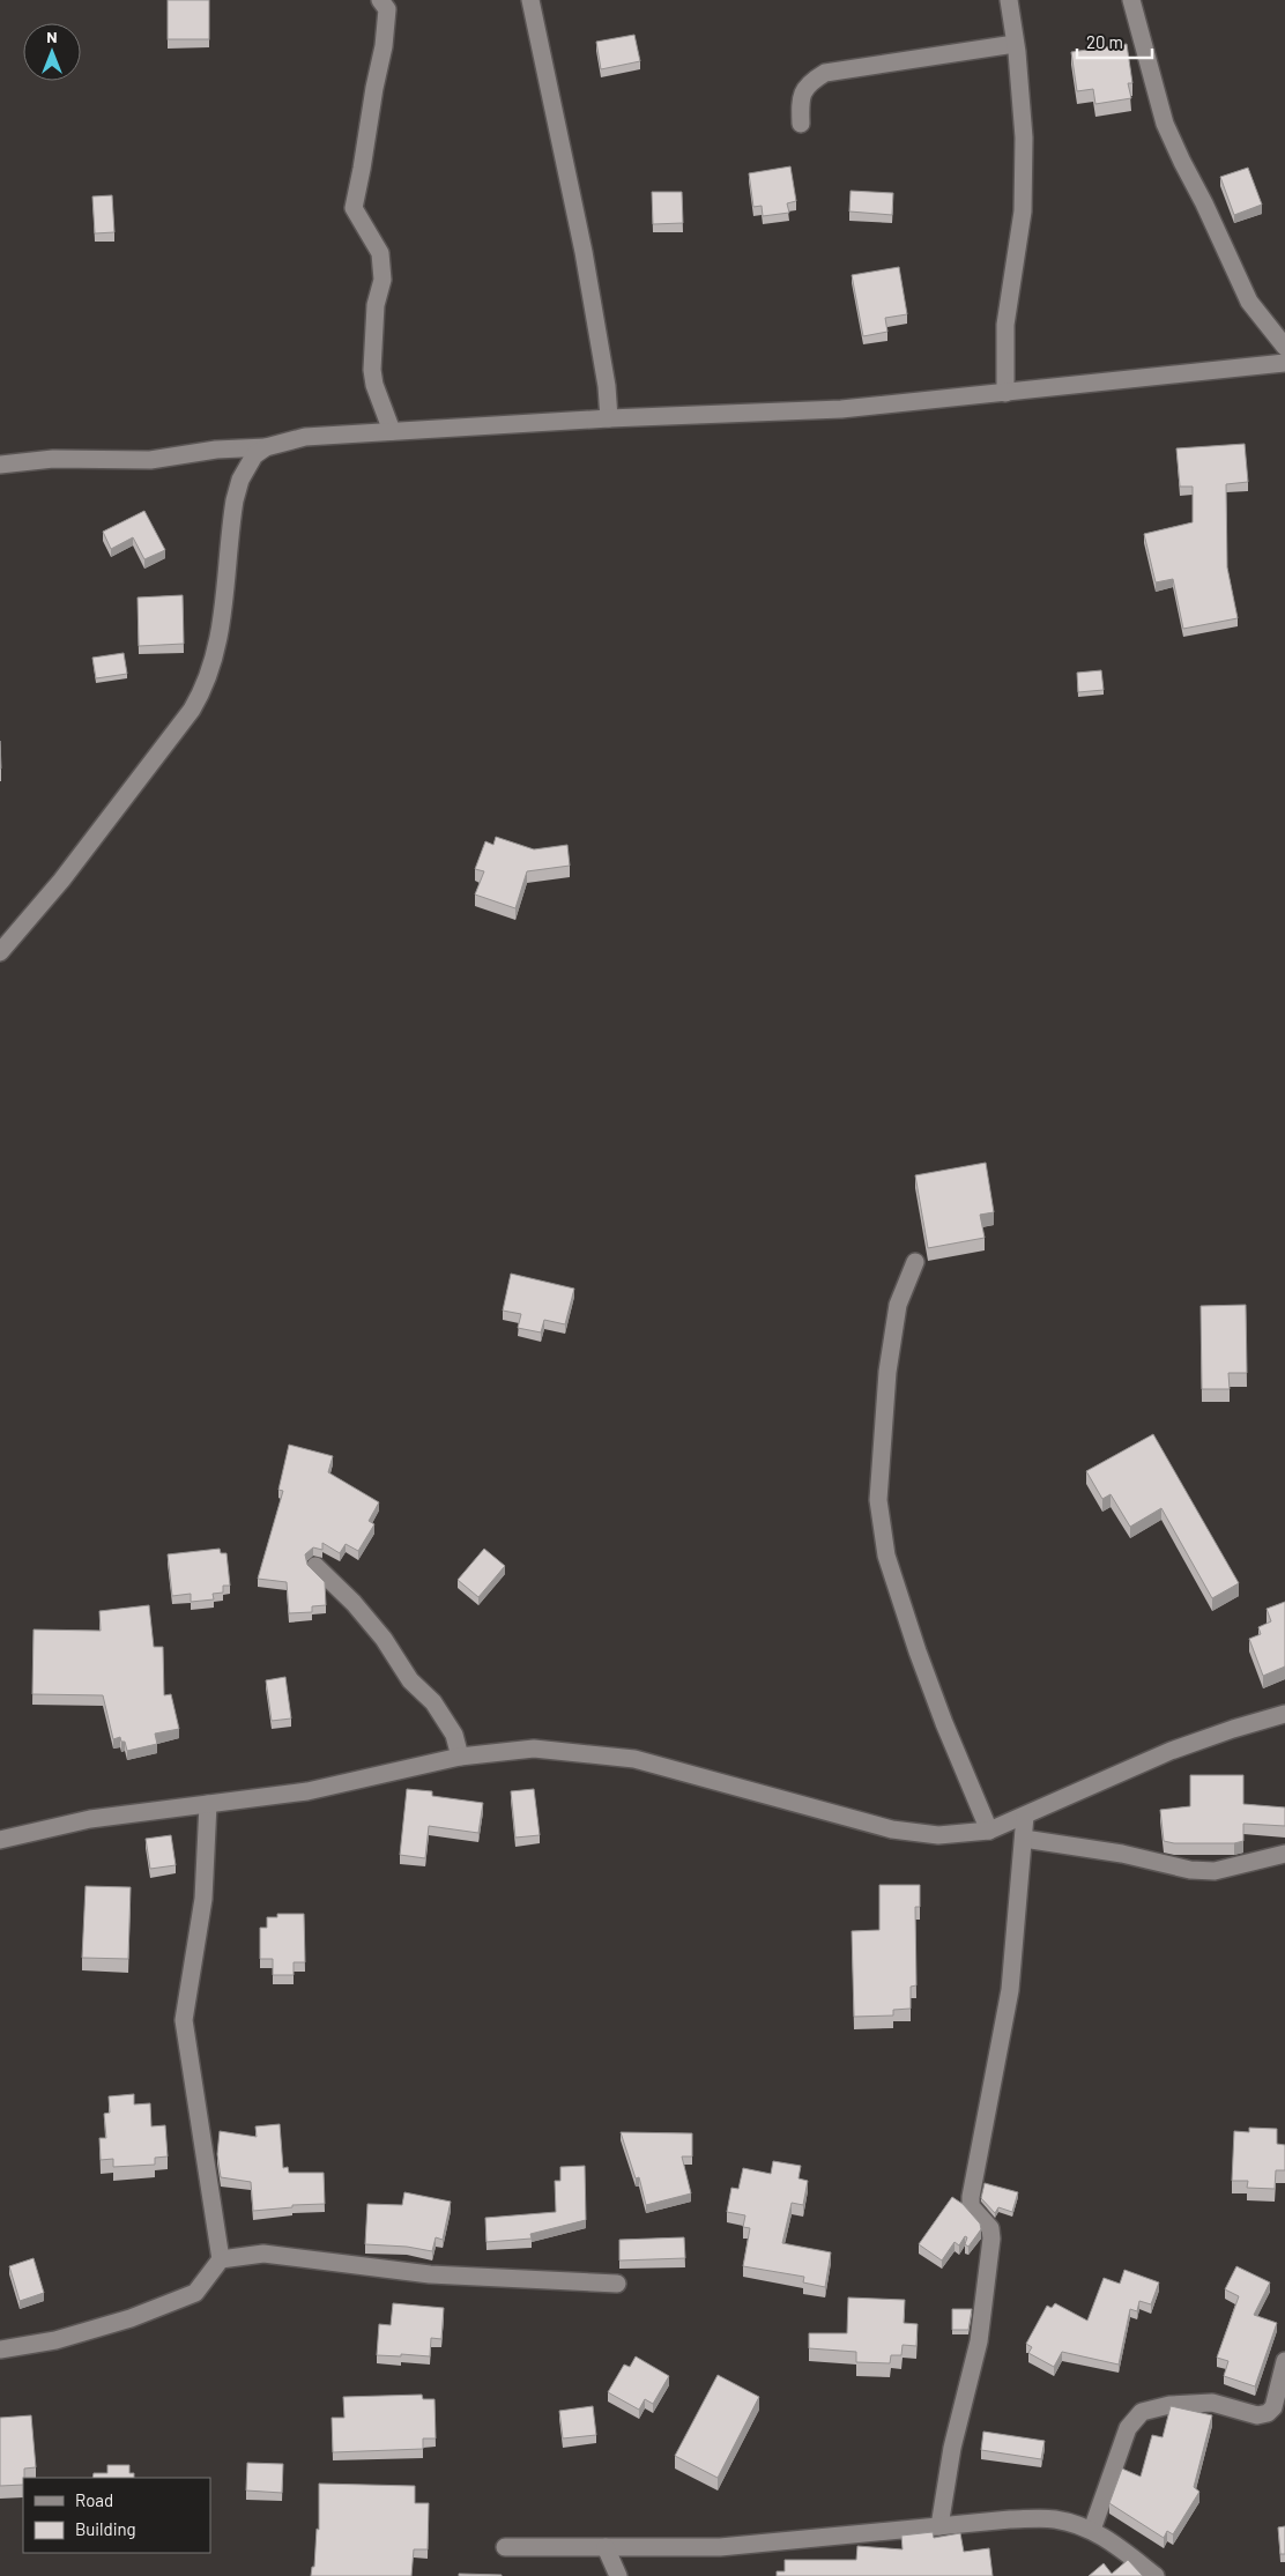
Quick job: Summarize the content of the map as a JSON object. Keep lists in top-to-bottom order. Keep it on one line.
{"legend":["Road","Building"],"scale_bar":"20 m","north":"top"}
